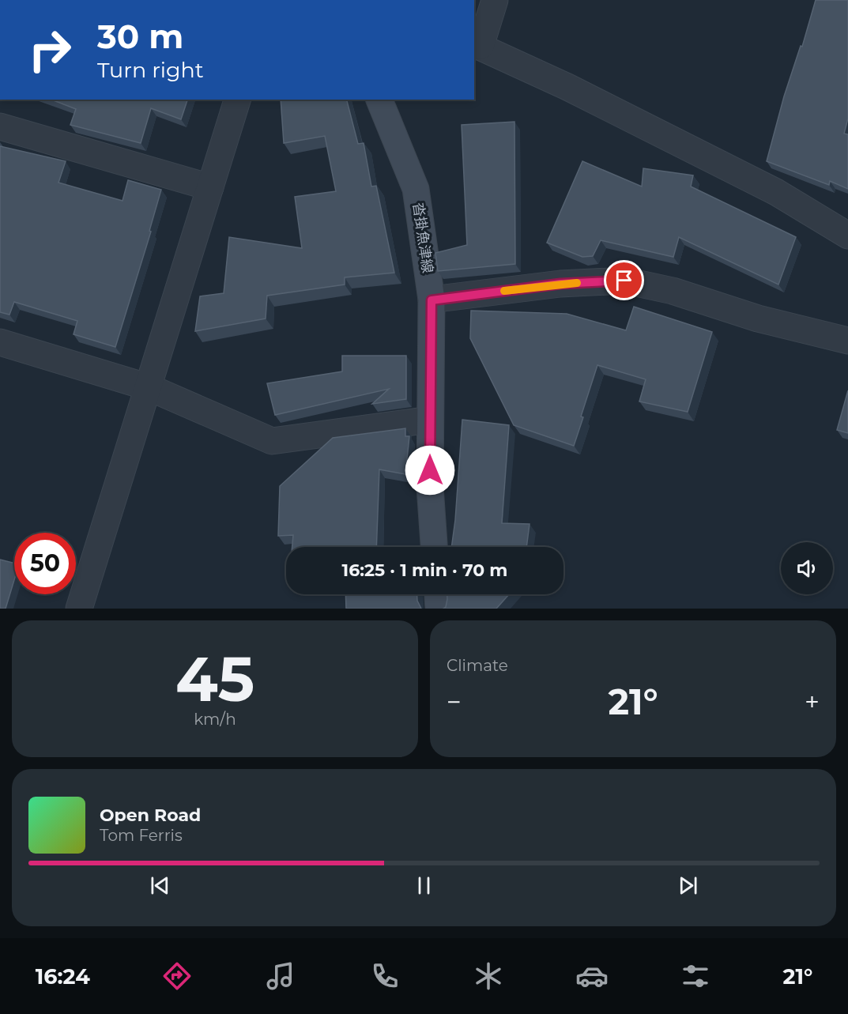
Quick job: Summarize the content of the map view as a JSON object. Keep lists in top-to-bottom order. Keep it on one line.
{"streets":{"main road":["沓掛魚津線"]},"page":{"turn":["30 m","Turn right"],"limit":"50","trip":"16:25 · 1 min · 70 m","tile":[["45","km/h"],"Climate"],"heat":["−","21°","+"],"song":["Open Road","Tom Ferris"],"tabs":["16:24","21°"]}}
